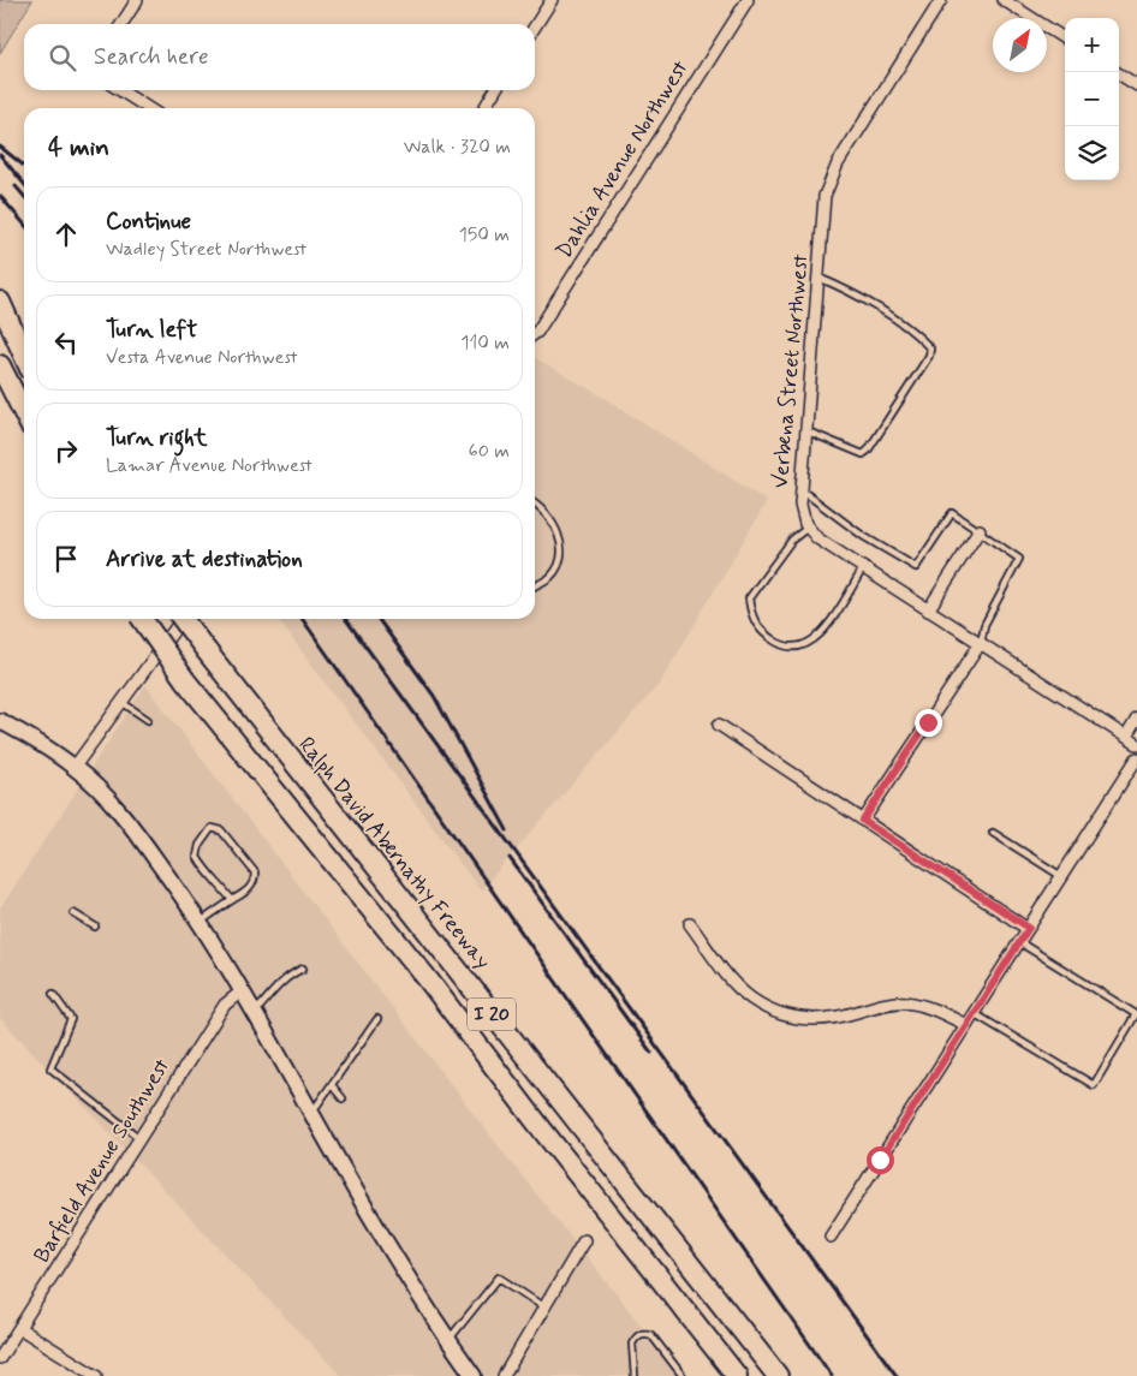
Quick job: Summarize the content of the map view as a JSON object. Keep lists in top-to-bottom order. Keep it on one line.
{"streets":{"highway":["Ralph David Abernathy Freeway","I 20"],"street":["Dahlia Avenue Northwest","Verbena Street Northwest","Barfield Avenue Southwest"]},"north":"top right","page":{"map_buttons":["+","−"],"search":"Search here","heading":["4 min","Walk · 320 m"],"list":[["Continue","Wadley Street Northwest","150 m"],["Turn left","Vesta Avenue Northwest","110 m"],["Turn right","Lamar Avenue Northwest","60 m"],"Arrive at destination"]}}
